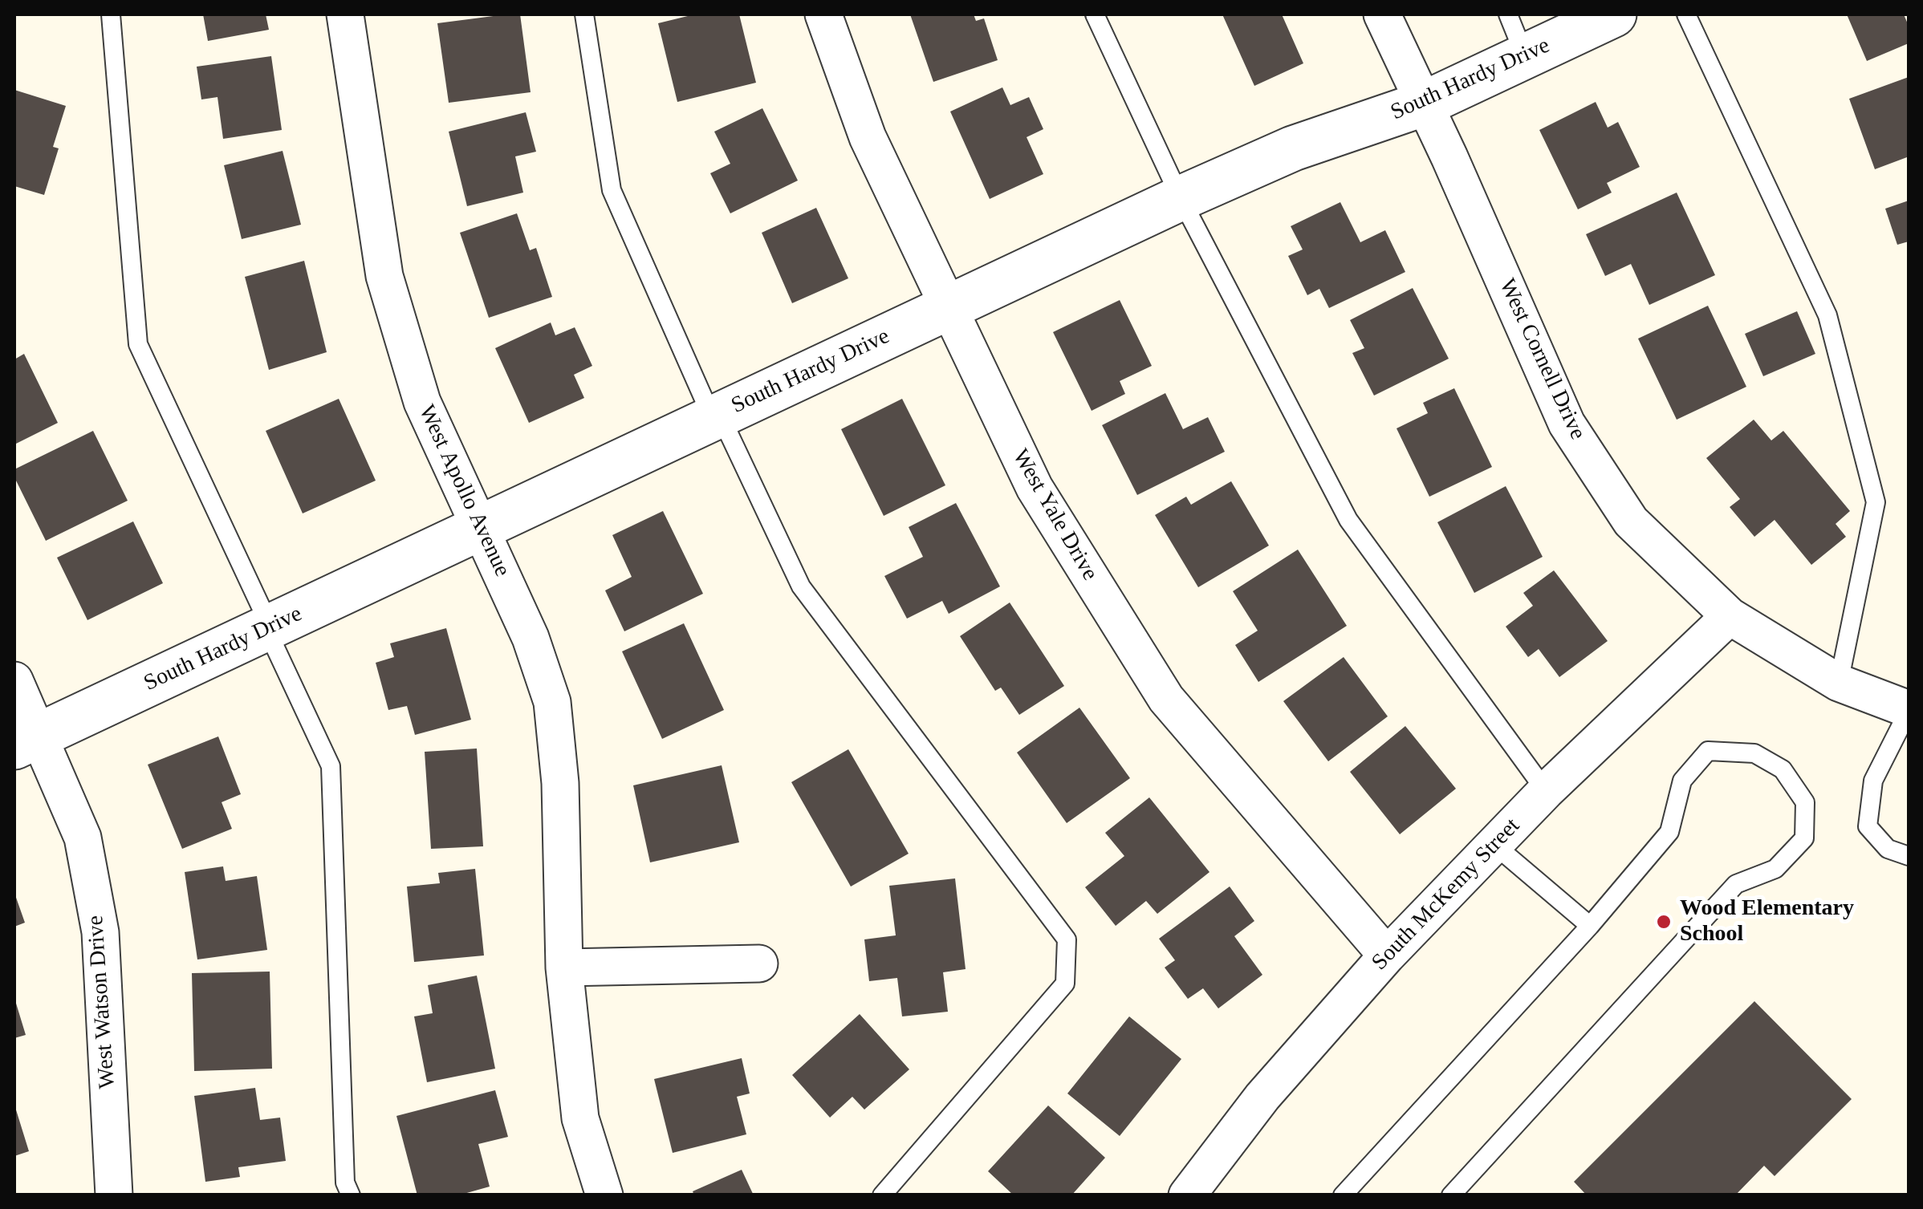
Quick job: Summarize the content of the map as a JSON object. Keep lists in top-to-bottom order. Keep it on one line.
{"streets":{"street":["South Hardy Drive","West Cornell Drive","West Apollo Avenue","West Yale Drive","South McKemy Street","West Watson Drive"]},"crossings":[["South Hardy Drive","West Cornell Drive"],["South Hardy Drive","West Apollo Avenue"],["South Hardy Drive","West Yale Drive"],["South Hardy Drive","West Watson Drive"],["West Cornell Drive","South McKemy Street"],["West Yale Drive","South McKemy Street"]],"places":["Wood Elementary School"]}
